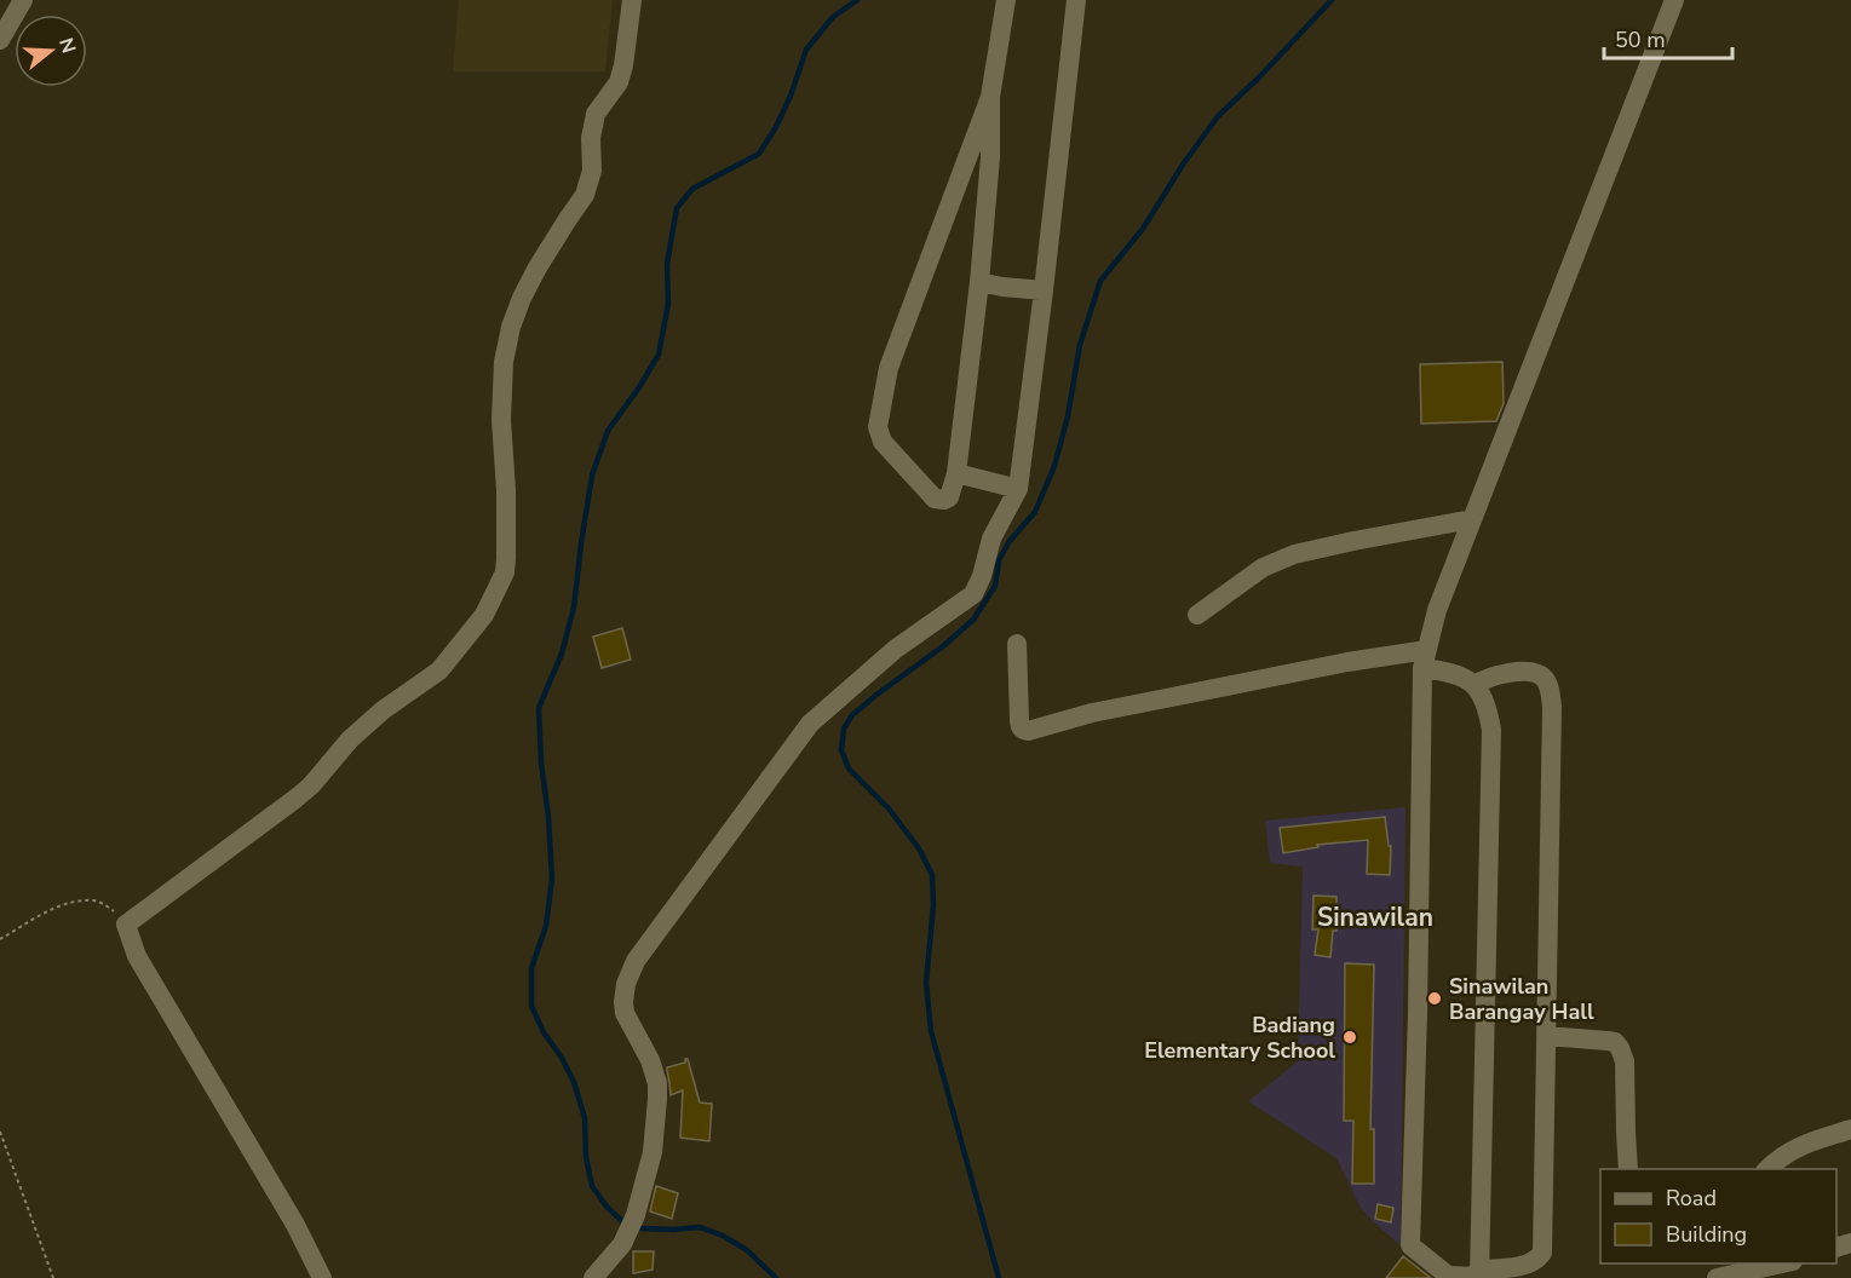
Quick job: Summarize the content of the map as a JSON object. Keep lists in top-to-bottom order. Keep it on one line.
{"districts":["Sinawilan"],"places":["Sinawilan Barangay Hall","Badiang Elementary School"],"legend":["Road","Building"],"scale_bar":"50 m","north":"right"}
